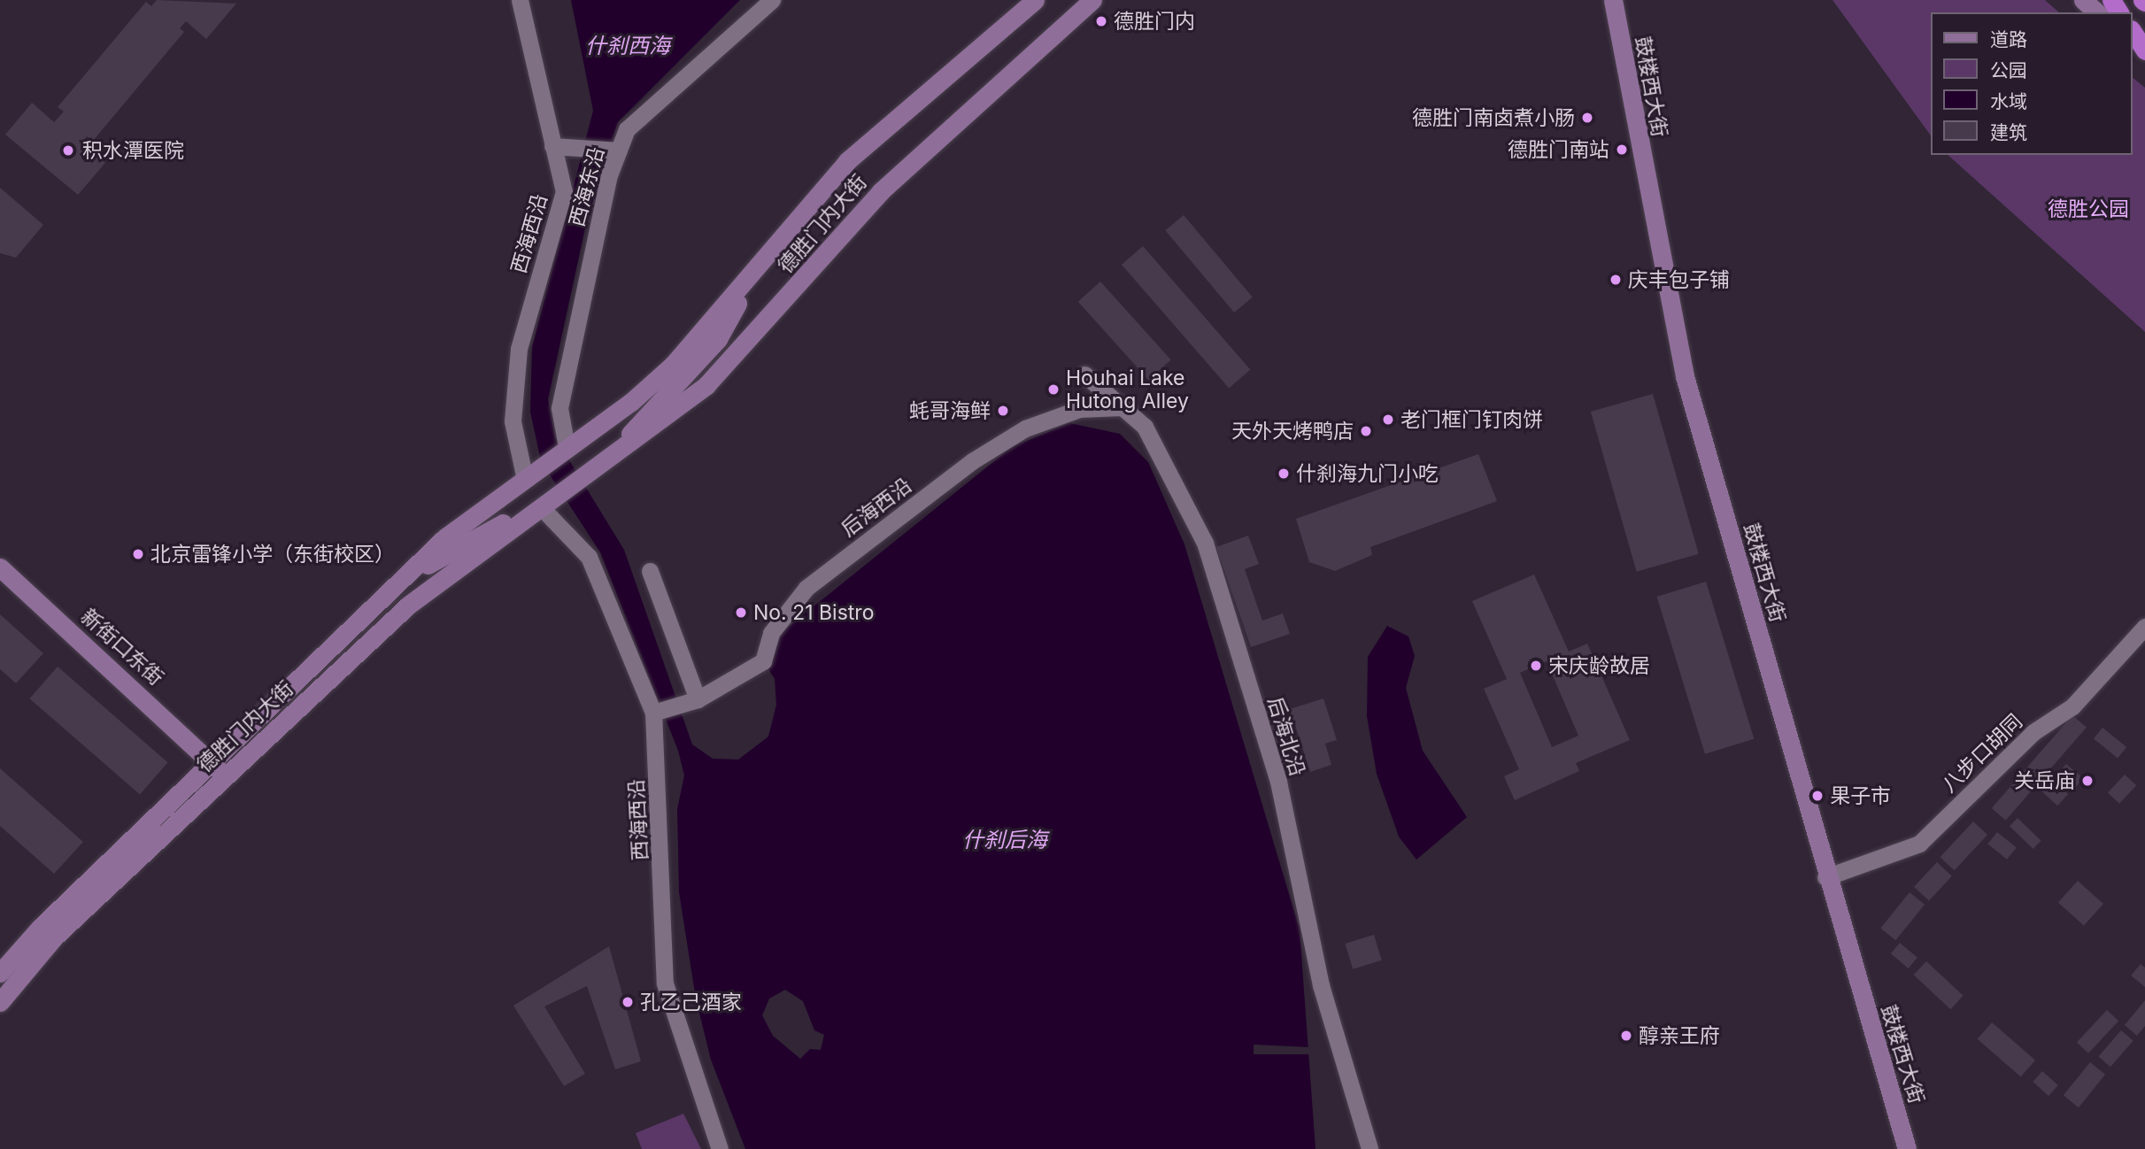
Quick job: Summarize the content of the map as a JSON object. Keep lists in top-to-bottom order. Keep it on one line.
{"streets":{"main road":["鼓楼西大街","德胜门内大街","新街口东街"],"street":["西海东沿","西海西沿","后海西沿","后海北沿","八步口胡同"]},"crossings":[["鼓楼西大街","八步口胡同"],["西海东沿","德胜门内大街"],["德胜门内大街","西海西沿"],["德胜门内大街","新街口东街"],["西海西沿","后海西沿"],["后海西沿","后海北沿"]],"water":["什刹西海","什刹后海"],"parks":["德胜公园"],"places":["德胜门内","德胜门南卤煮小肠","德胜门南站","积水潭医院","庆丰包子铺","Houhai Lake Hutong Alley","蚝哥海鲜","老门框门钉肉饼","天外天烤鸭店","什刹海九门小吃","北京雷锋小学（东街校区）","No. 21 Bistro","宋庆龄故居","关岳庙","果子市","孔乙己酒家","醇亲王府"],"legend":["道路","公园","水域","建筑"]}
